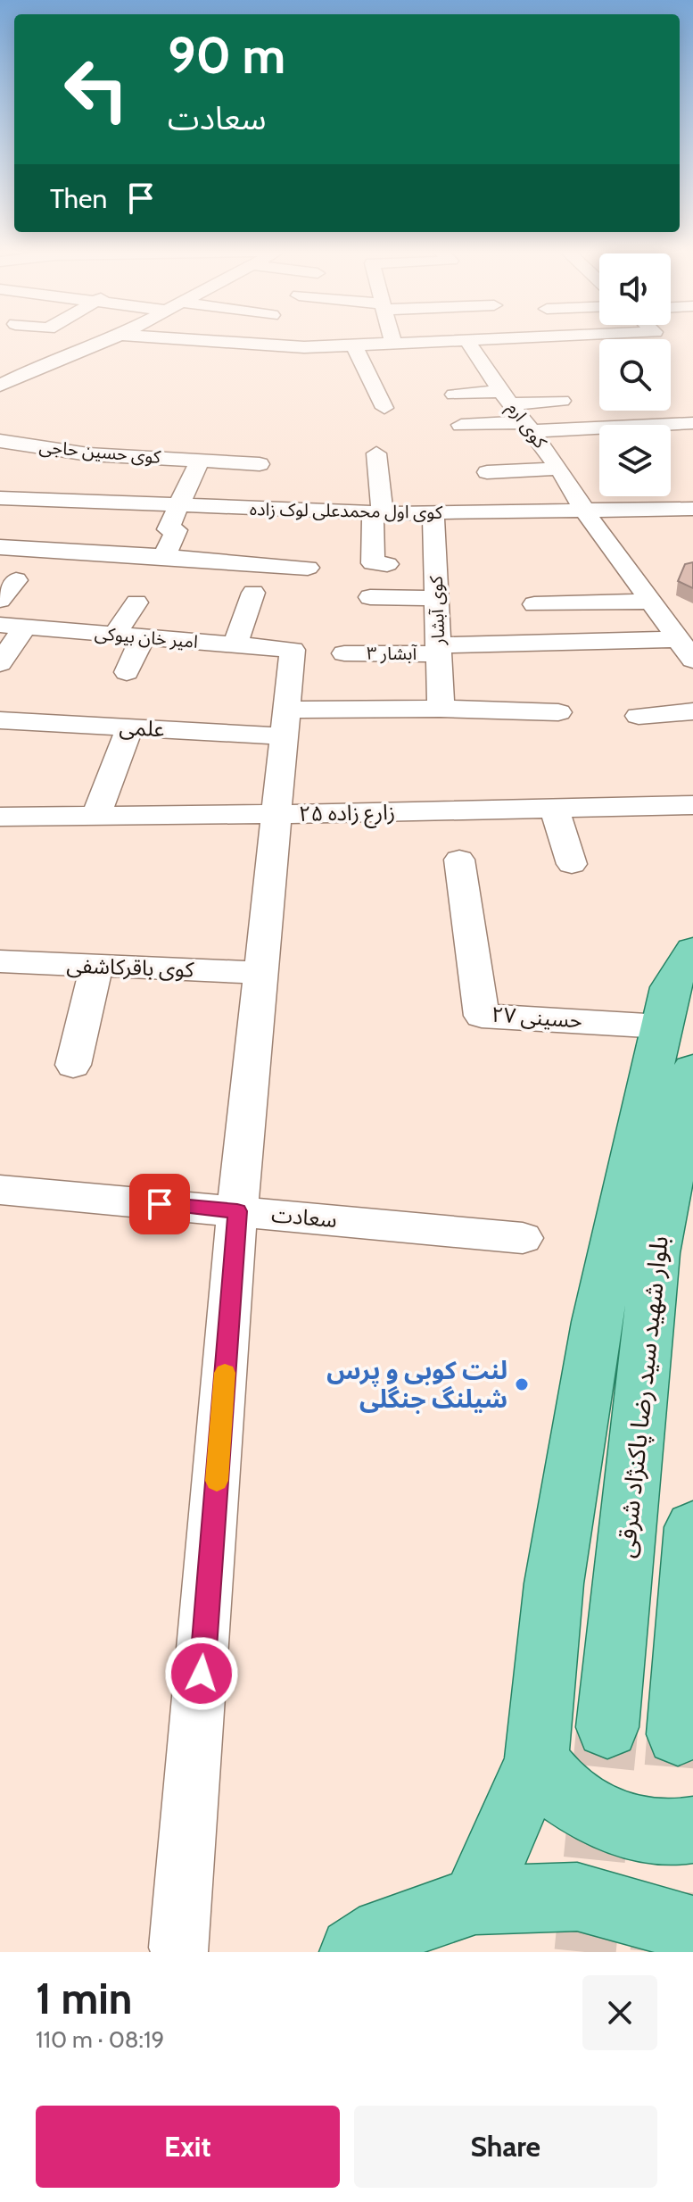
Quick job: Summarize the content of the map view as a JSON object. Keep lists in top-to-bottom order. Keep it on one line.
{"streets":{"main road":["بلوار شهید سید رضا پاکنژاد شرقی"],"street":["کوی ارم","کوی حسین حاجی","کوی اول محمدعلی لوک زاده","کوی آبشار","امیر خان بیوکی","آبشار ۳","علمی","زارع زاده ۲۵","کوی باقرکاشفی","حسینی ۲۷","سعادت"]},"crossings":[["کوی ارم","کوی اول محمدعلی لوک زاده"],["کوی ارم","آبشار ۳"],["کوی اول محمدعلی لوک زاده","کوی آبشار"],["کوی آبشار","آبشار ۳"],["کوی آبشار","علمی"],["امیر خان بیوکی","علمی"]],"places":["لنت کوبی و پرس شیلنگ‌ جنگلی"],"page":{"turn":["90 m","سعادت"],"then":"Then","heading":["1 min","110 m · 08:19"],"buttons":["Exit","Share"]}}
